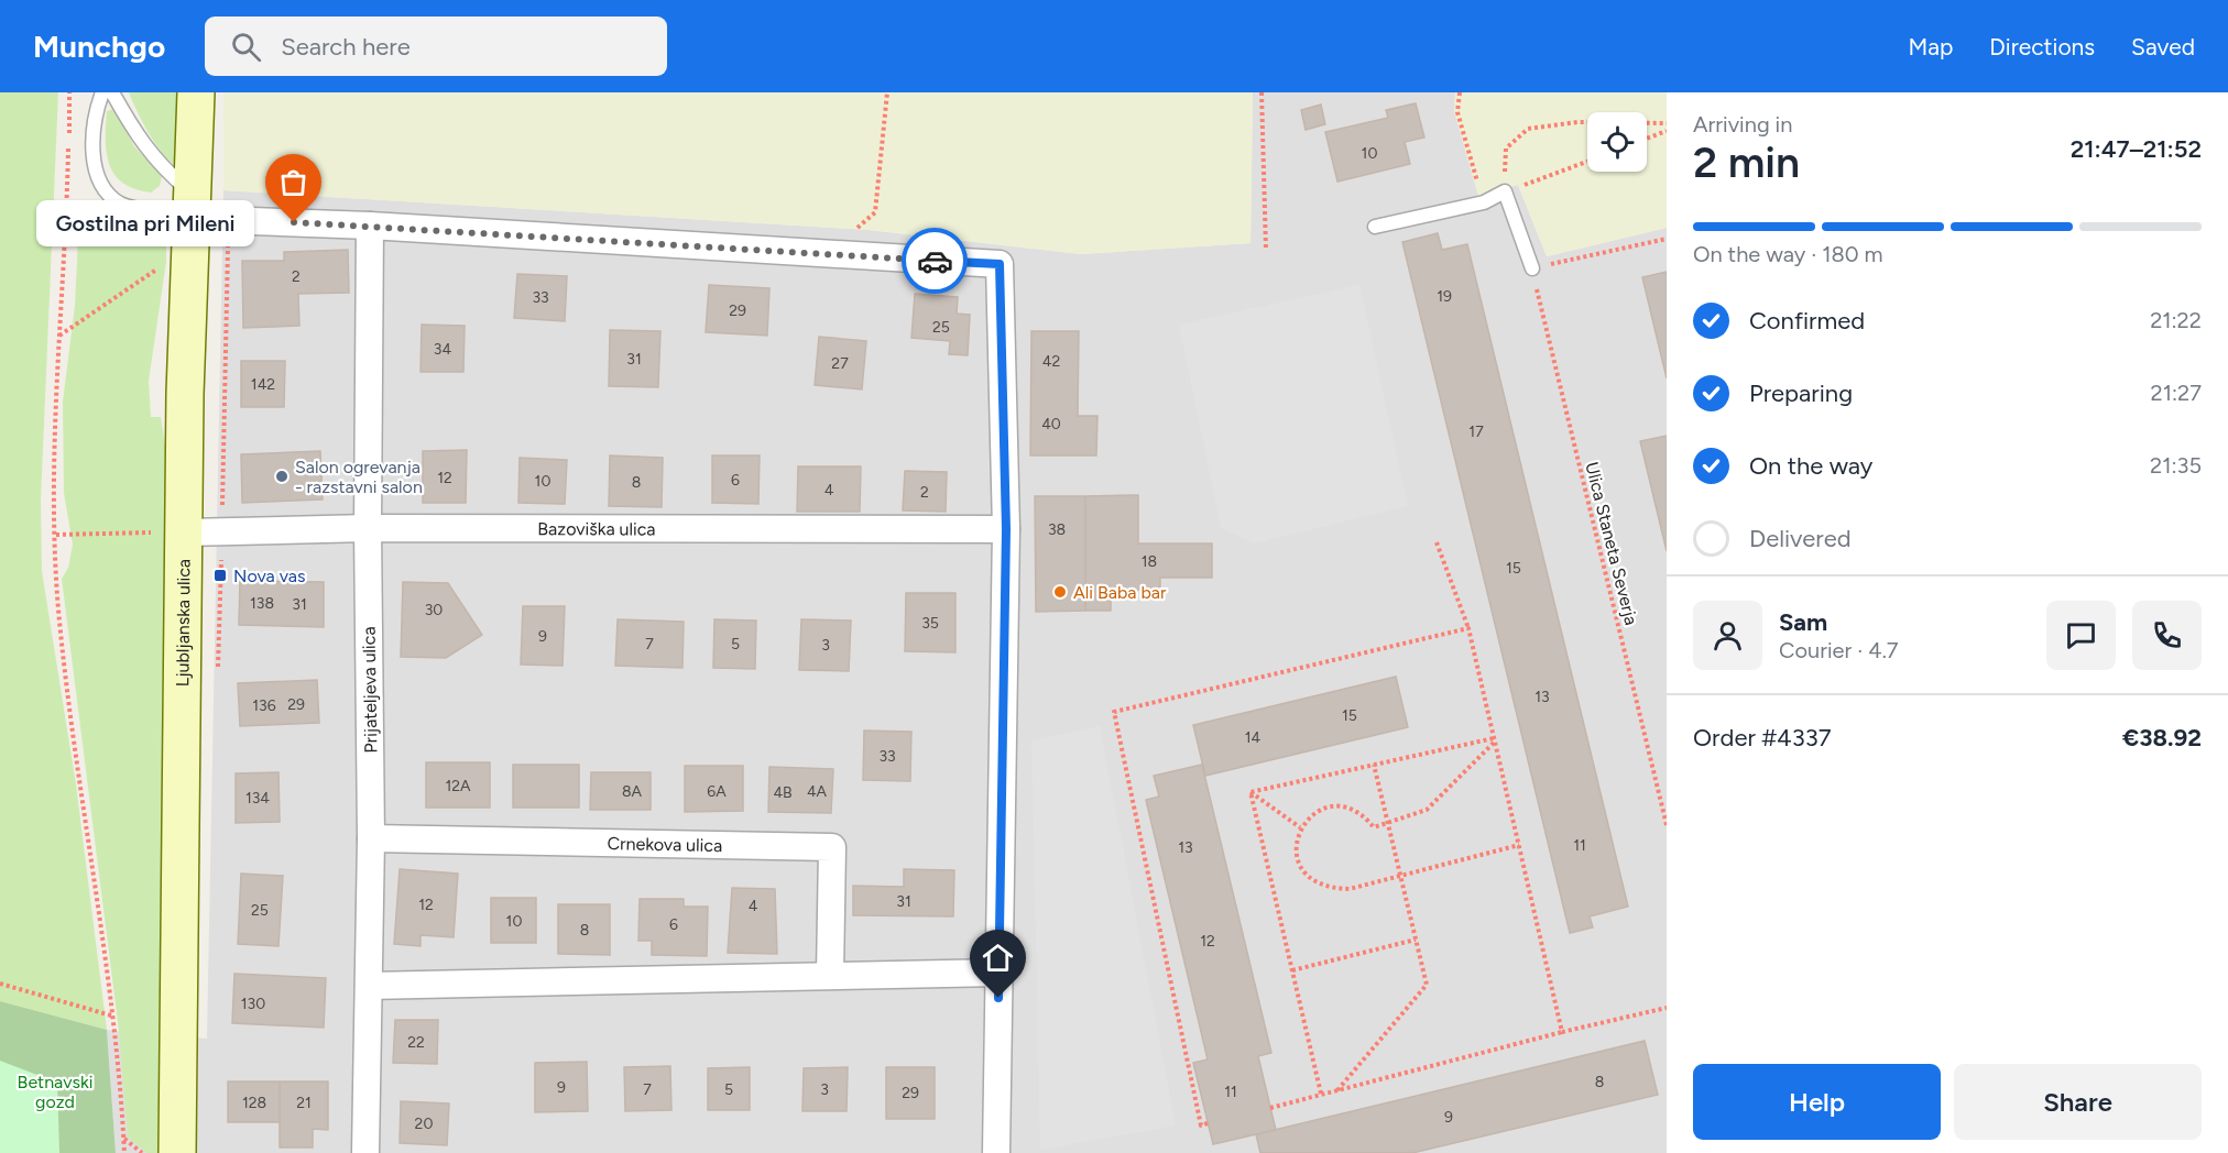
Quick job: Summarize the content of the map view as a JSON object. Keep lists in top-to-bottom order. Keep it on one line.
{"streets":{"street":["Bazoviška ulica","Ljubljanska ulica","Prijateljeva ulica","Crnekova ulica"],"path":["Ulica Staneta Severja"]},"crossings":[["Bazoviška ulica","Ljubljanska ulica"],["Bazoviška ulica","Prijateljeva ulica"],["Prijateljeva ulica","Crnekova ulica"]],"parks":["Betnavski gozd"],"places":{"other":["Gostilna pri Mileni","Salon ogrevanja - razstavni salon","Ali Baba bar"],"transit":["Nova vas"]},"house_numbers":["10","2","19","33","29","25","34","31","42","27","142","40","17","12","6","10","8","4","2","38","18","15","138","31","30","35","9","7","5","3","13","29","136","15","14","33","12A","8A","6A","4A","4B","134","11","13","31","12","4","25","10","6","8","12","130","22","8","9","7","5","3","11","29","128","21","9","20"],"page":{"header":"Munchgo","search":"Search here","nav":["Map","Directions","Saved"],"heading":["2 min","Arriving in","21:47–21:52"],"panel":["Sam","Courier · 4.7","Order #4337","€38.92"],"bubble":"Gostilna pri Mileni","bar":"On the way · 180 m","list":[["Confirmed","21:22"],["Preparing","21:27"],["On the way","21:35"],"Delivered"],"buttons":["Help","Share"]}}
